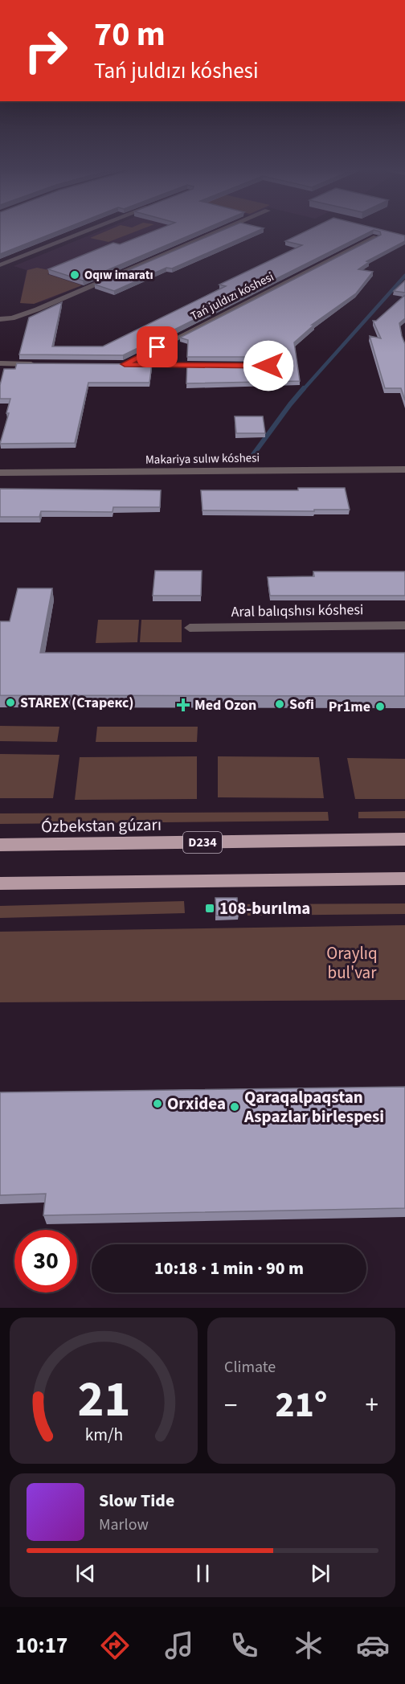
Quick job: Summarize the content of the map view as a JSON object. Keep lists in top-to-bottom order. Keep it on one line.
{"streets":{"main road":["Ózbekstan gúzarı","D234"],"street":["Tań juldızı kóshesi","Makariya sulıw kóshesi","Aral balıqshısı kóshesi"]},"parks":["Oraylıq bul'var"],"places":{"other":["Oqıw imaratı","STAREX (Старекс)","Sofi","Pr1me","Orxidea","Qaraqalpaqstan Aspazlar birlespesi"],"health":["Med Ozon"],"transit":["108-burılma"]},"page":{"turn":["70 m","Tań juldızı kóshesi"],"limit":"30","trip":"10:18 · 1 min · 90 m","tile":"Climate","heat":["−","21°","+"],"song":["Slow Tide","Marlow"],"tabs":"10:17","gauge":["21","km/h"]}}
